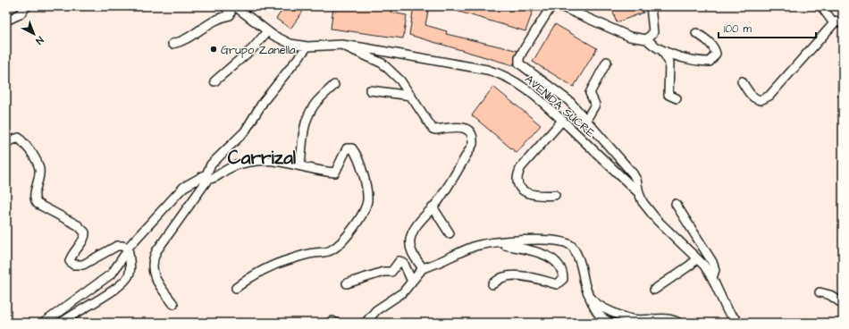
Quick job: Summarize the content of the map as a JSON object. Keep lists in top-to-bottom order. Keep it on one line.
{"streets":{"street":["AVENIDA SUCRE"]},"districts":["Carrizal"],"places":["Grupo Zanella"],"scale_bar":"100 m","north":"bottom right"}
